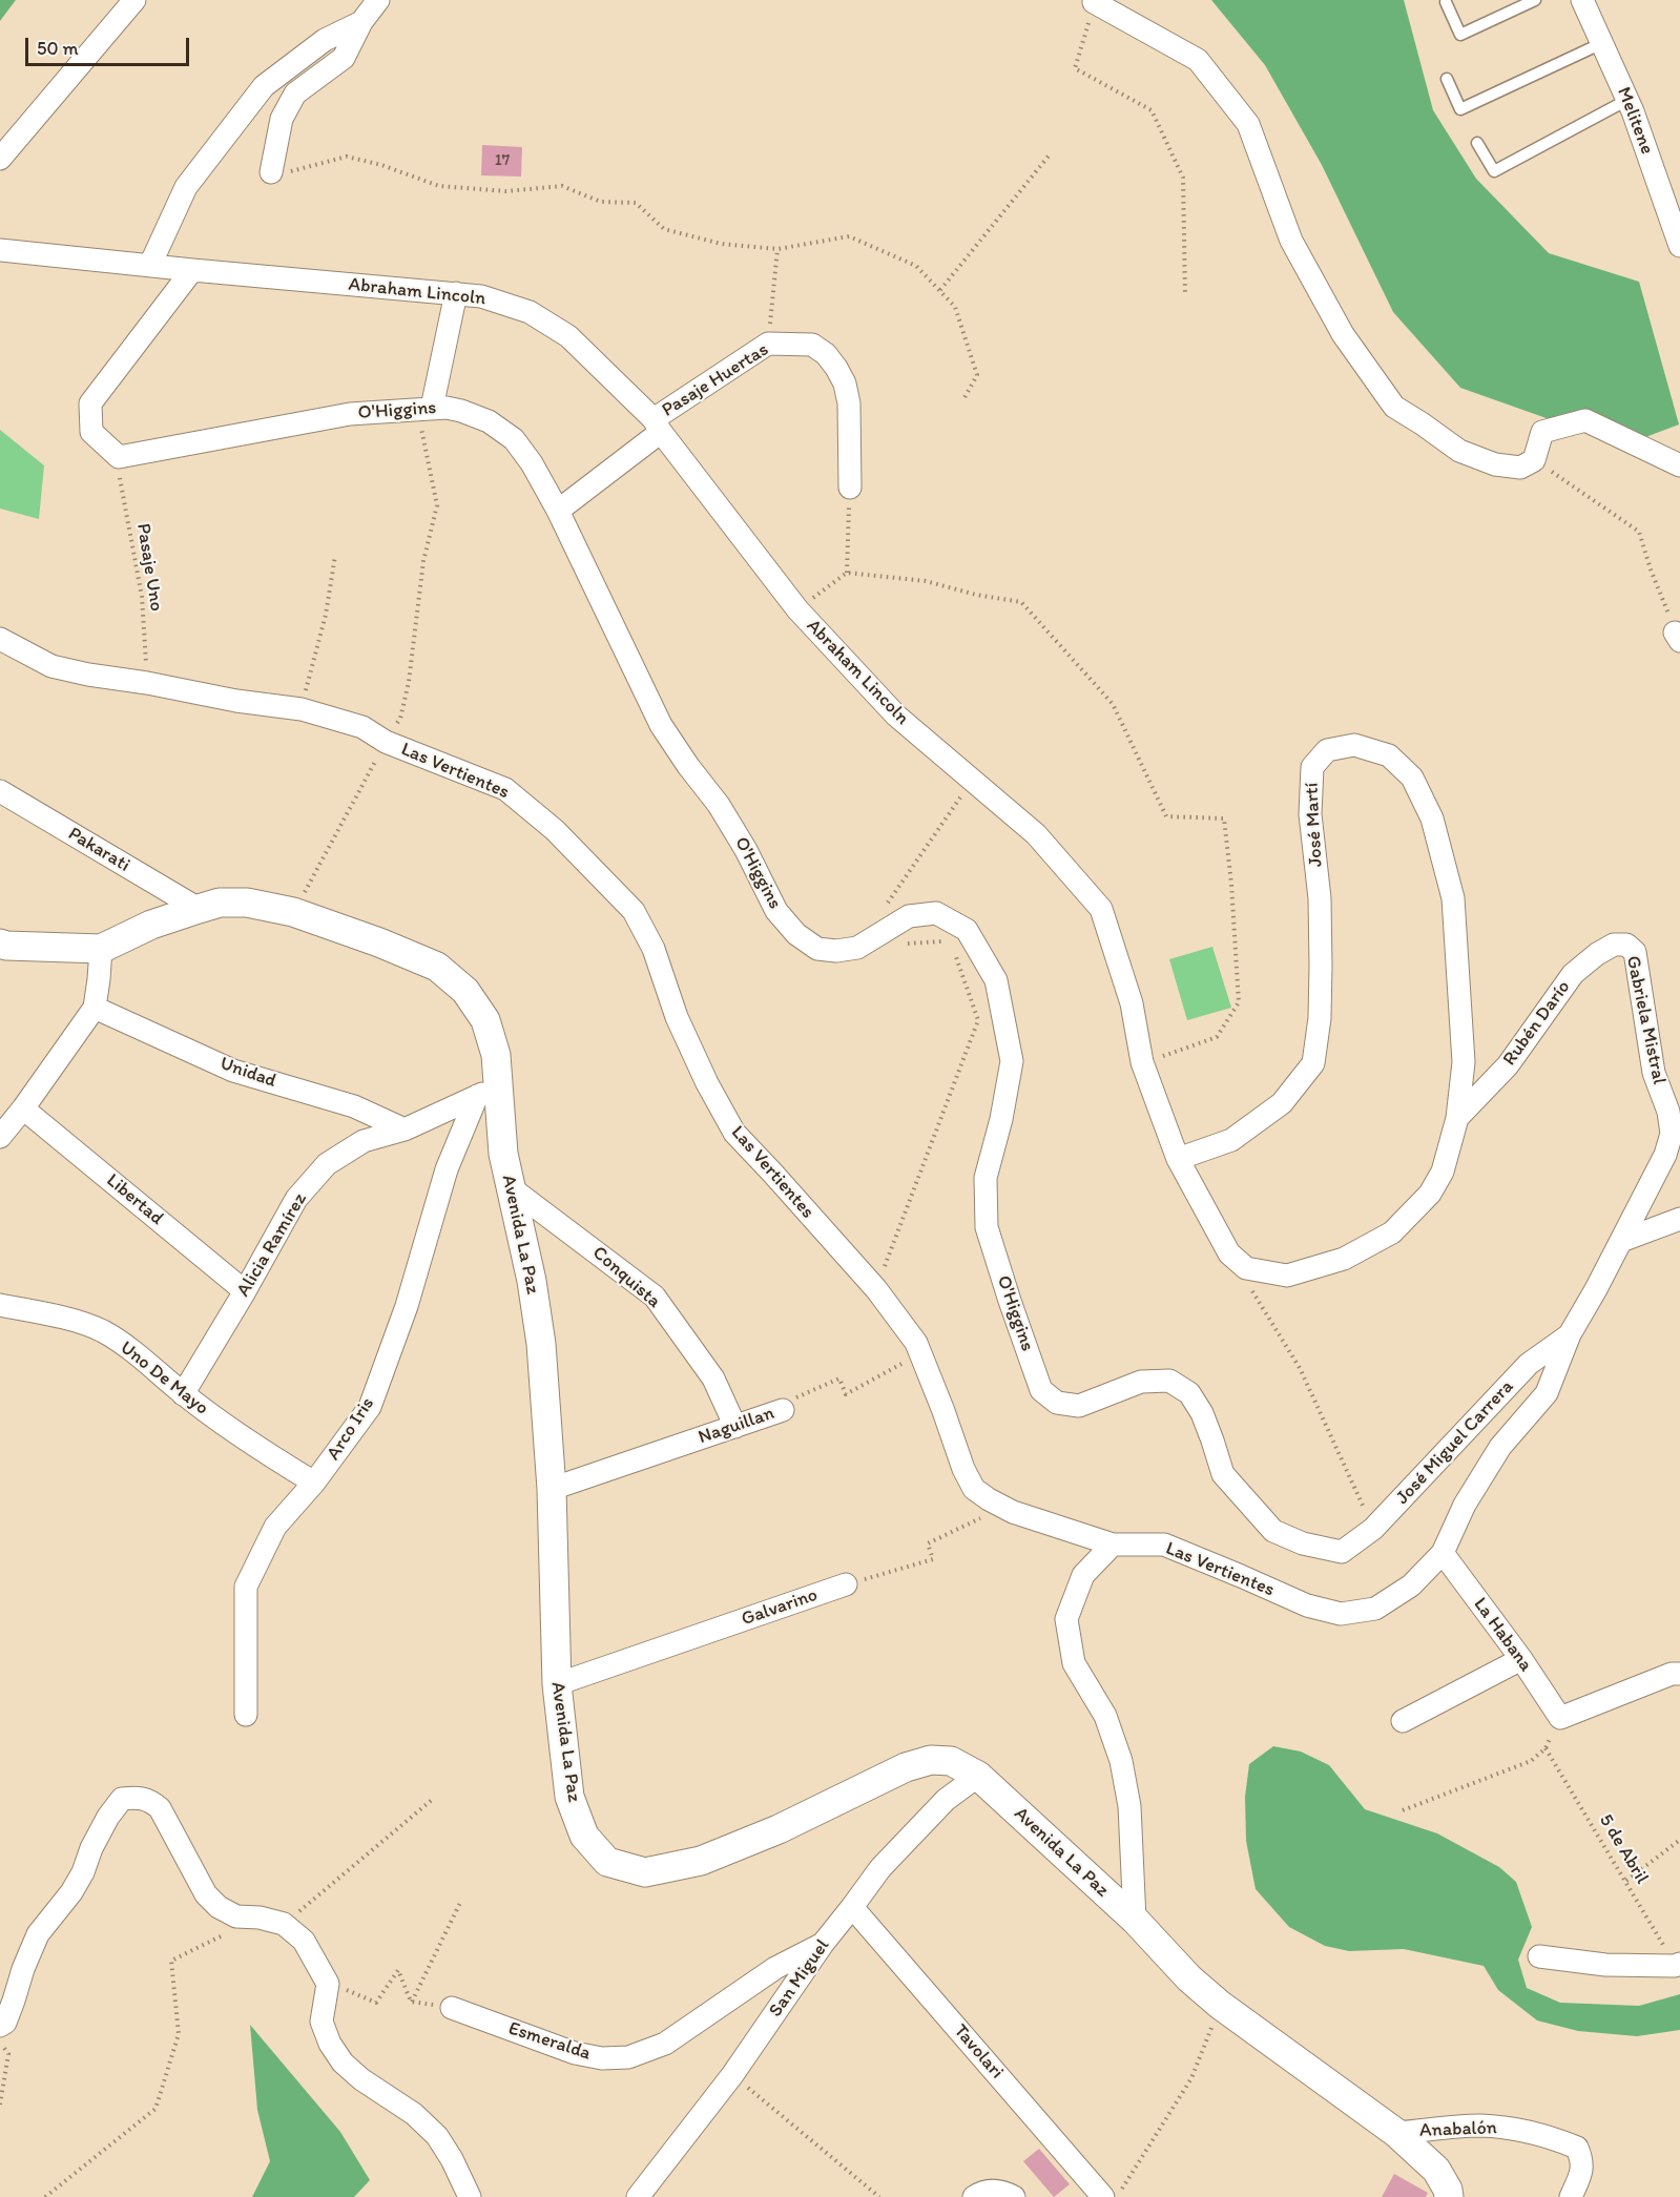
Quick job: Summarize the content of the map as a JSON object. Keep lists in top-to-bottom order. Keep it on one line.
{"streets":{"street":["Melitene","Abraham Lincoln","Pasaje Huertas","O'Higgins","Las Vertientes","José Martí","Pakarati","Gabriela Mistral","Rubén Darío","Unidad","Libertad","Avenida La Paz","Alicia Ramírez","Conquista","Uno De Mayo","Naguillan","Arco Iris","José Miguel Carrera","Galvarino","La Habana","San Miguel","Esmeralda","Tavolari","Anabalón"],"path":["Pasaje Uno","5 de Abril"]},"crossings":[["Abraham Lincoln","Pasaje Huertas"],["Abraham Lincoln","José Martí"],["Abraham Lincoln","Rubén Darío"],["Pasaje Huertas","O'Higgins"],["O'Higgins","Pasaje Uno"],["O'Higgins","José Miguel Carrera"],["Pasaje Uno","Las Vertientes"],["Las Vertientes","Naguillan"],["Las Vertientes","José Miguel Carrera"],["Las Vertientes","La Habana"],["José Martí","Rubén Darío"],["Pakarati","Avenida La Paz"],["Gabriela Mistral","Rubén Darío"],["Gabriela Mistral","José Miguel Carrera"],["Unidad","Alicia Ramírez"],["Libertad","Alicia Ramírez"],["Avenida La Paz","Alicia Ramírez"],["Avenida La Paz","Conquista"],["Avenida La Paz","Naguillan"],["Avenida La Paz","Arco Iris"],["Avenida La Paz","Galvarino"],["Avenida La Paz","San Miguel"],["Avenida La Paz","Anabalón"],["Alicia Ramírez","Uno De Mayo"],["Alicia Ramírez","Arco Iris"],["Conquista","Naguillan"],["Uno De Mayo","Arco Iris"],["José Miguel Carrera","La Habana"],["San Miguel","Esmeralda"],["San Miguel","Tavolari"]],"house_numbers":["17"],"scale_bar":"50 m"}
